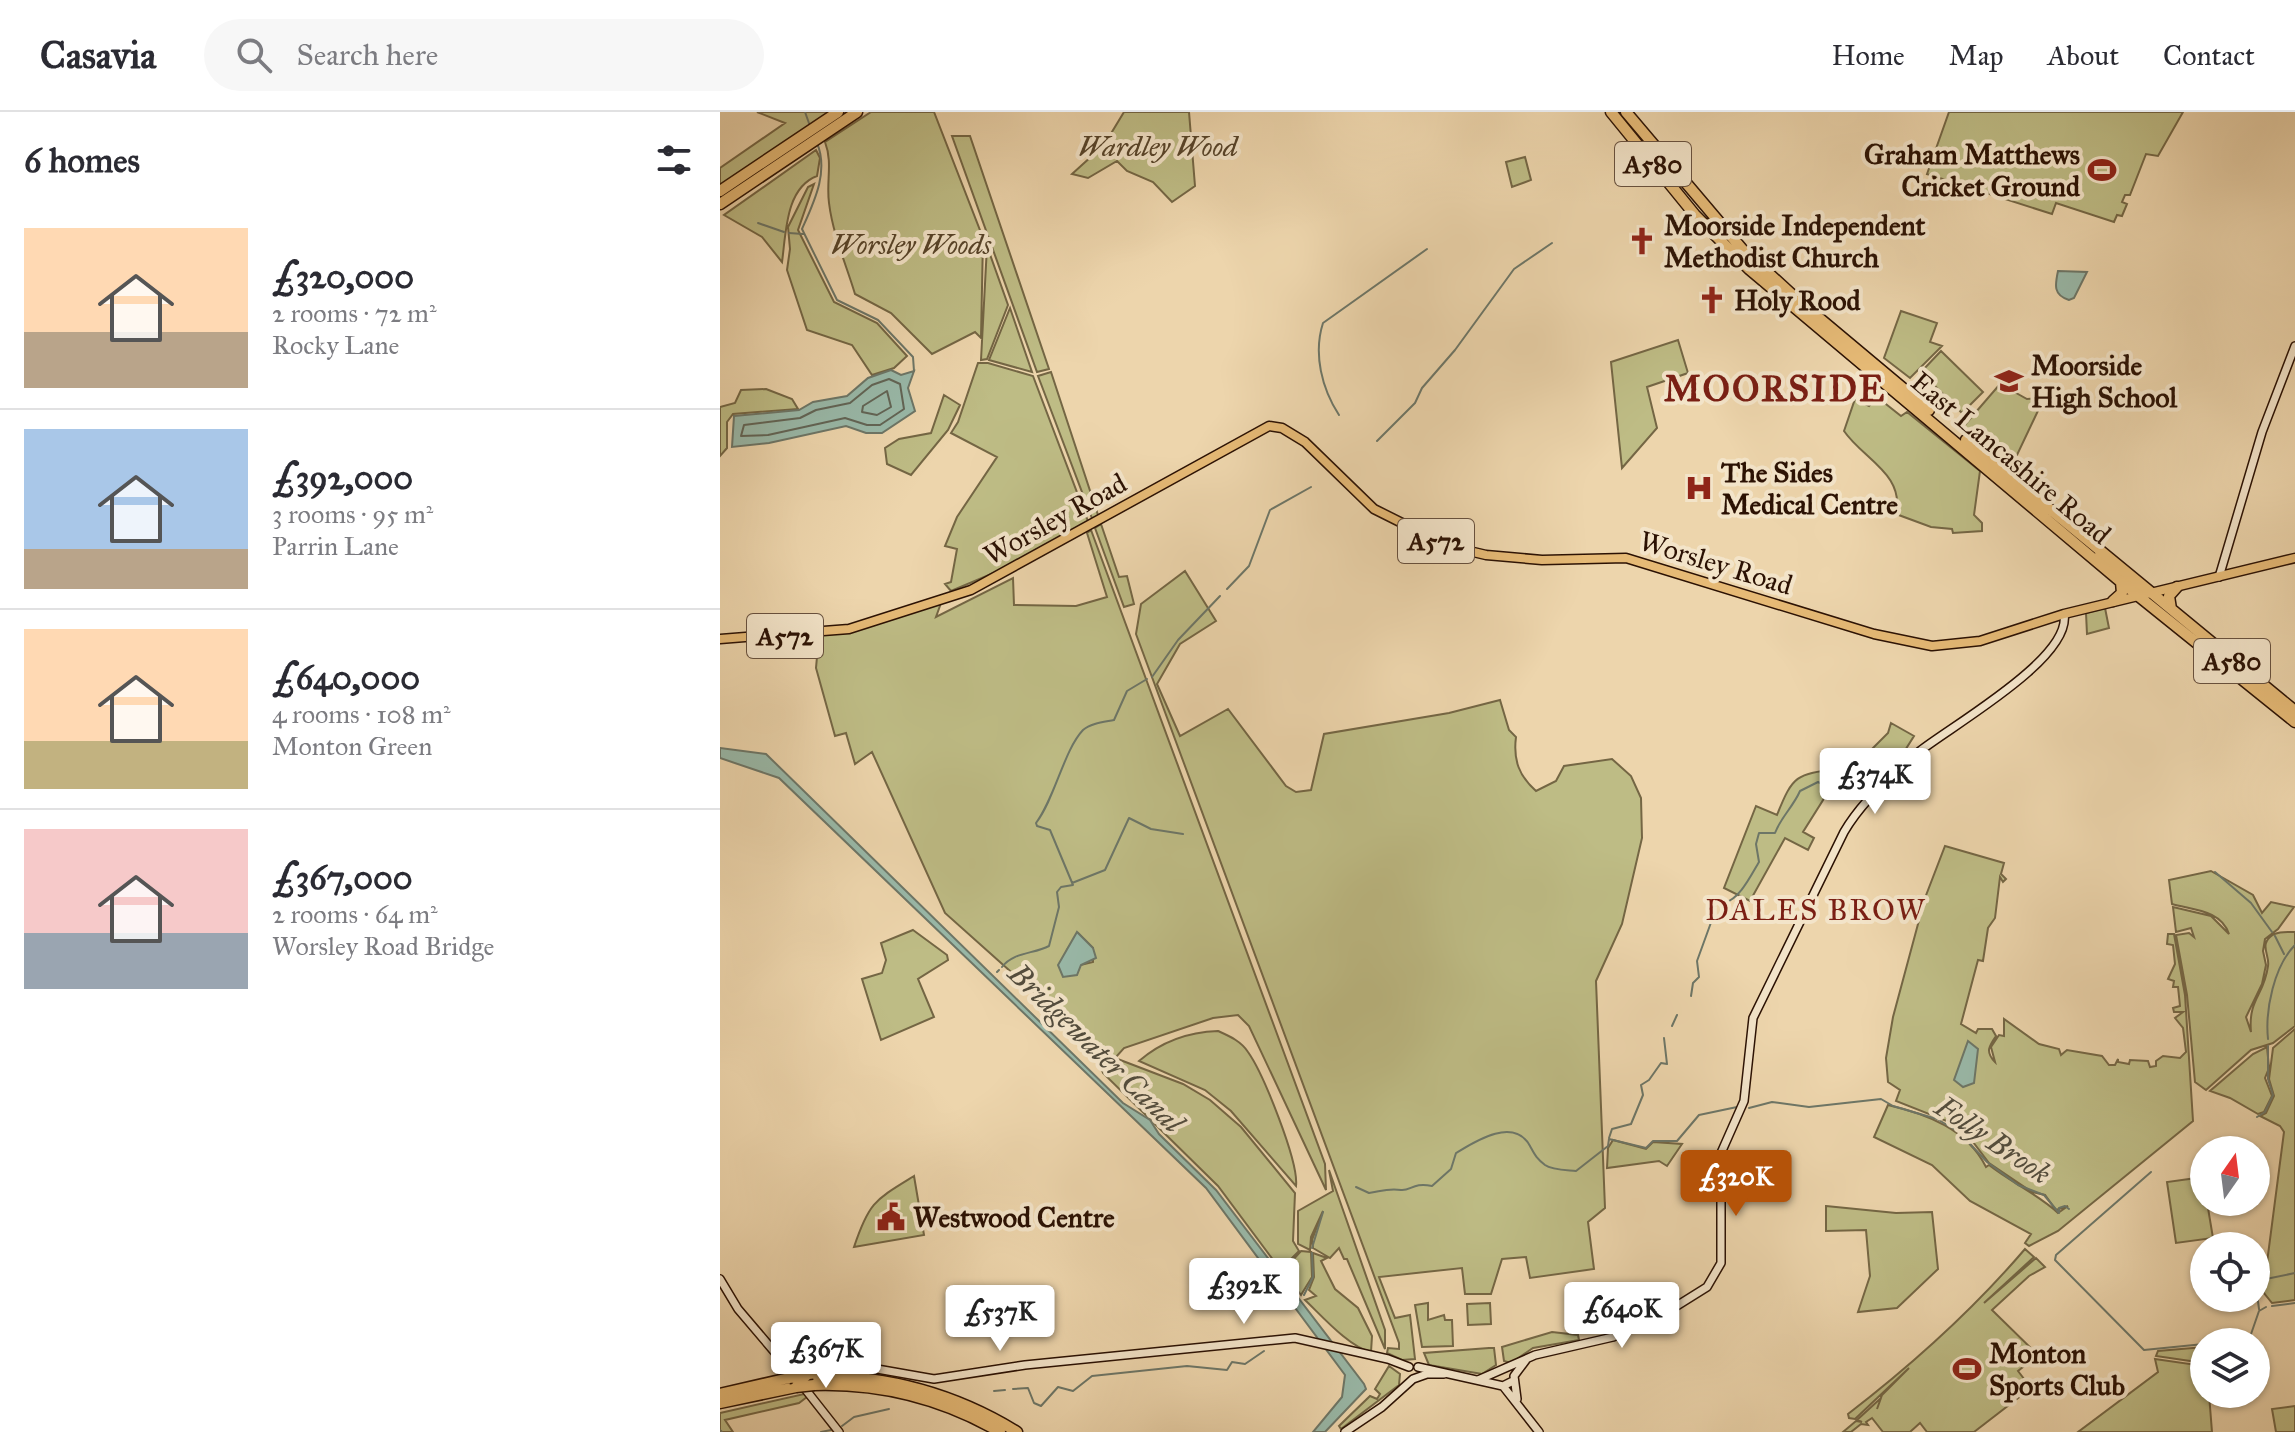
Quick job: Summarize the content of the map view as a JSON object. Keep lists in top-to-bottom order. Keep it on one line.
{"streets":{"highway":["A580","East Lancashire Road"],"main road":["Worsley Road","A572"]},"crossings":[["East Lancashire Road","Worsley Road"]],"districts":["MOORSIDE","DALES BROW"],"water":["Bridgewater Canal","Folly Brook"],"parks":["Wardley Wood","Worsley Woods"],"places":{"sports":["Graham Matthews Cricket Ground","Monton Sports Club"],"church":["Moorside Independent Methodist Church","Holy Rood"],"school or university":["Moorside High School"],"hospital":["The Sides Medical Centre"],"public building":["Westwood Centre"]},"north":"top","page":{"header":"Casavia","search":"Search here","nav":["Home","Map","About","Contact"],"heading":"6 homes","list":[{"name":"£320,000","note":"2 rooms · 72 m² · Rocky Lane"},{"name":"£392,000","note":"3 rooms · 95 m² · Parrin Lane"},{"name":"£640,000","note":"4 rooms · 108 m² · Monton Green"},{"name":"£367,000","note":"2 rooms · 64 m² · Worsley Road Bridge"}],"price":["£374K","£320K","£392K","£640K","£537K","£367K"]}}
